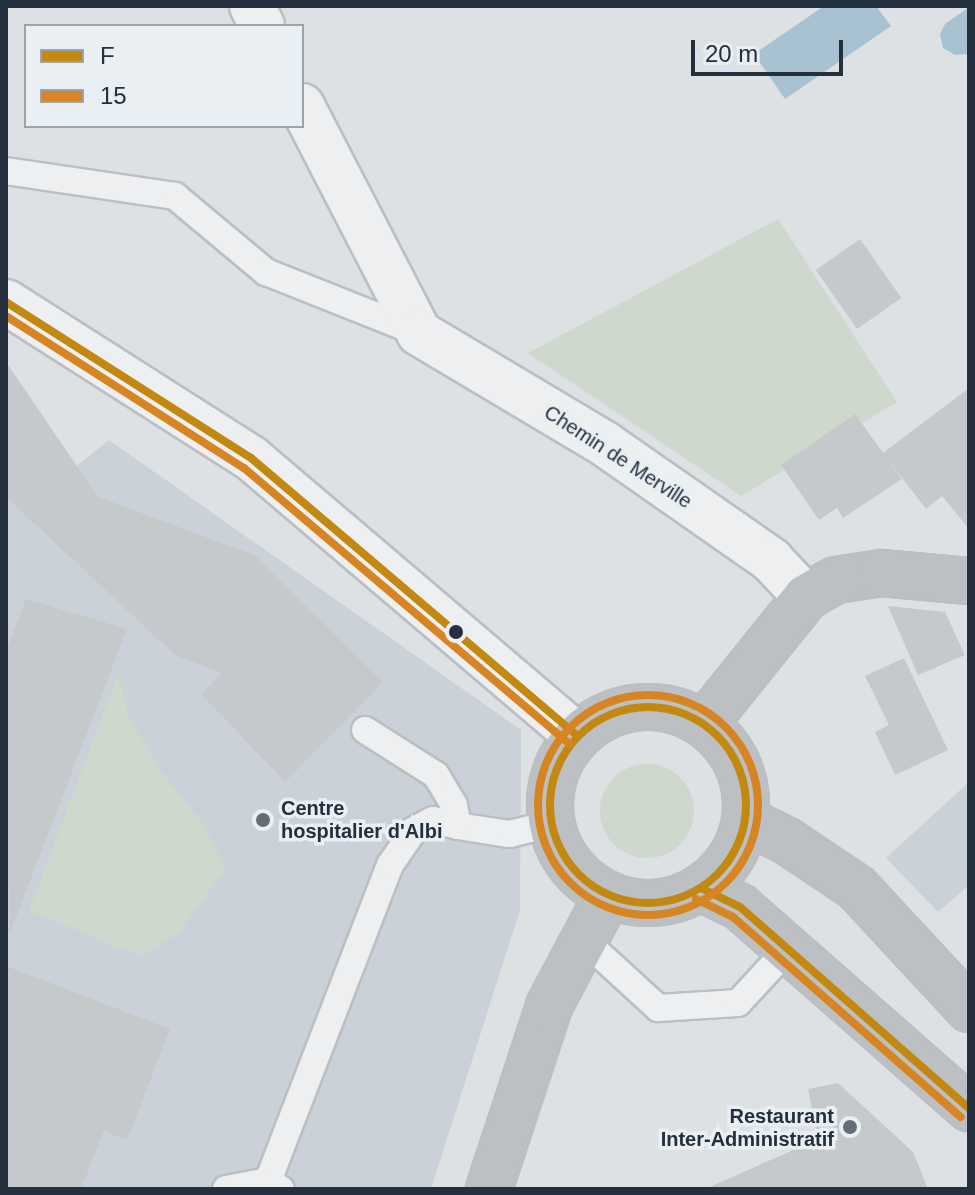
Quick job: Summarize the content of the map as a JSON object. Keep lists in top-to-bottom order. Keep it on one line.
{"streets":{"street":["Chemin de Merville"]},"places":["Centre hospitalier d'Albi","Restaurant Inter-Administratif"],"lines":["transit line F","transit line 15"],"legend":["F","15"],"scale_bar":"20 m"}
